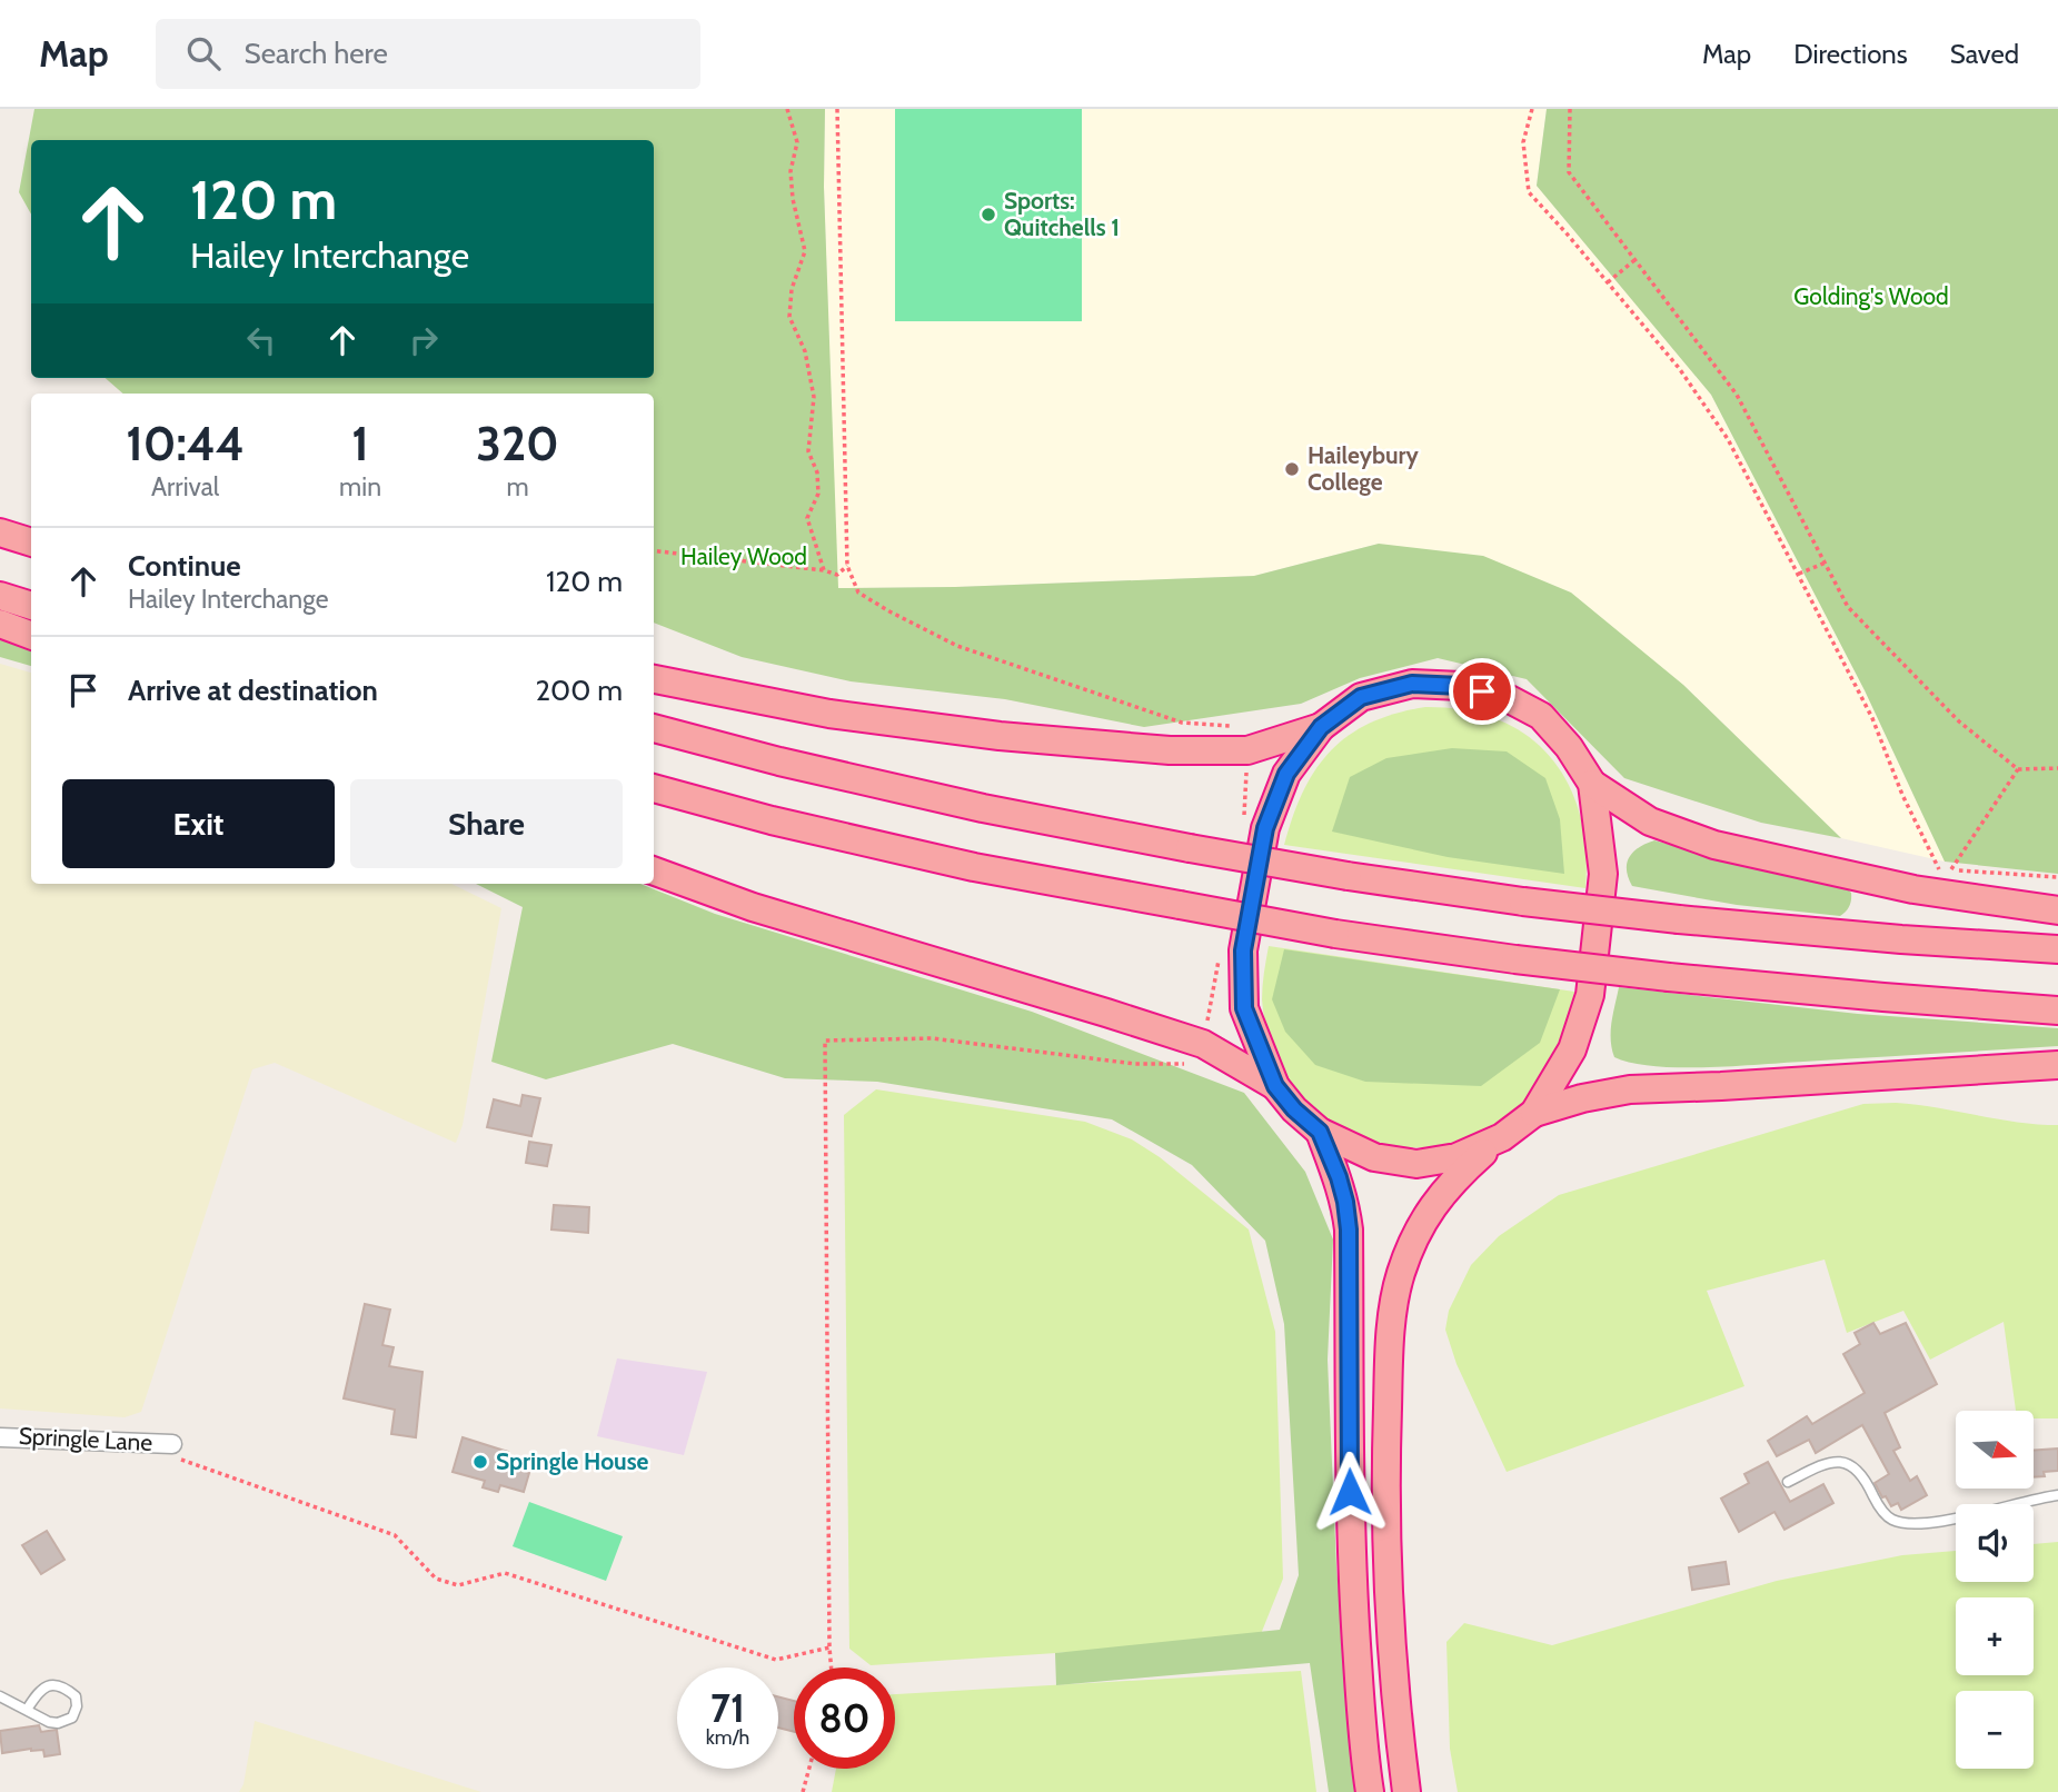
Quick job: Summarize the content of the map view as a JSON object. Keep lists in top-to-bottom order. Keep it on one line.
{"streets":{"street":["Springle Lane"]},"parks":["Golding's Wood","Hailey Wood"],"places":["Sports: Quitchells 1","Haileybury College","Springle House"],"north":"right","page":{"header":"Map","search":"Search here","nav":["Map","Directions","Saved"],"turn":["120 m","Hailey Interchange"],"eta":["10:44","Arrival","1","min","320","m"],"list":[{"name":"Continue","note":"Hailey Interchange","value":"120 m"},{"name":"Arrive at destination","value":"200 m"}],"buttons":["Exit","Share"],"map_buttons":["+","−"],"speed":"71 km/h","limit":"80"}}
